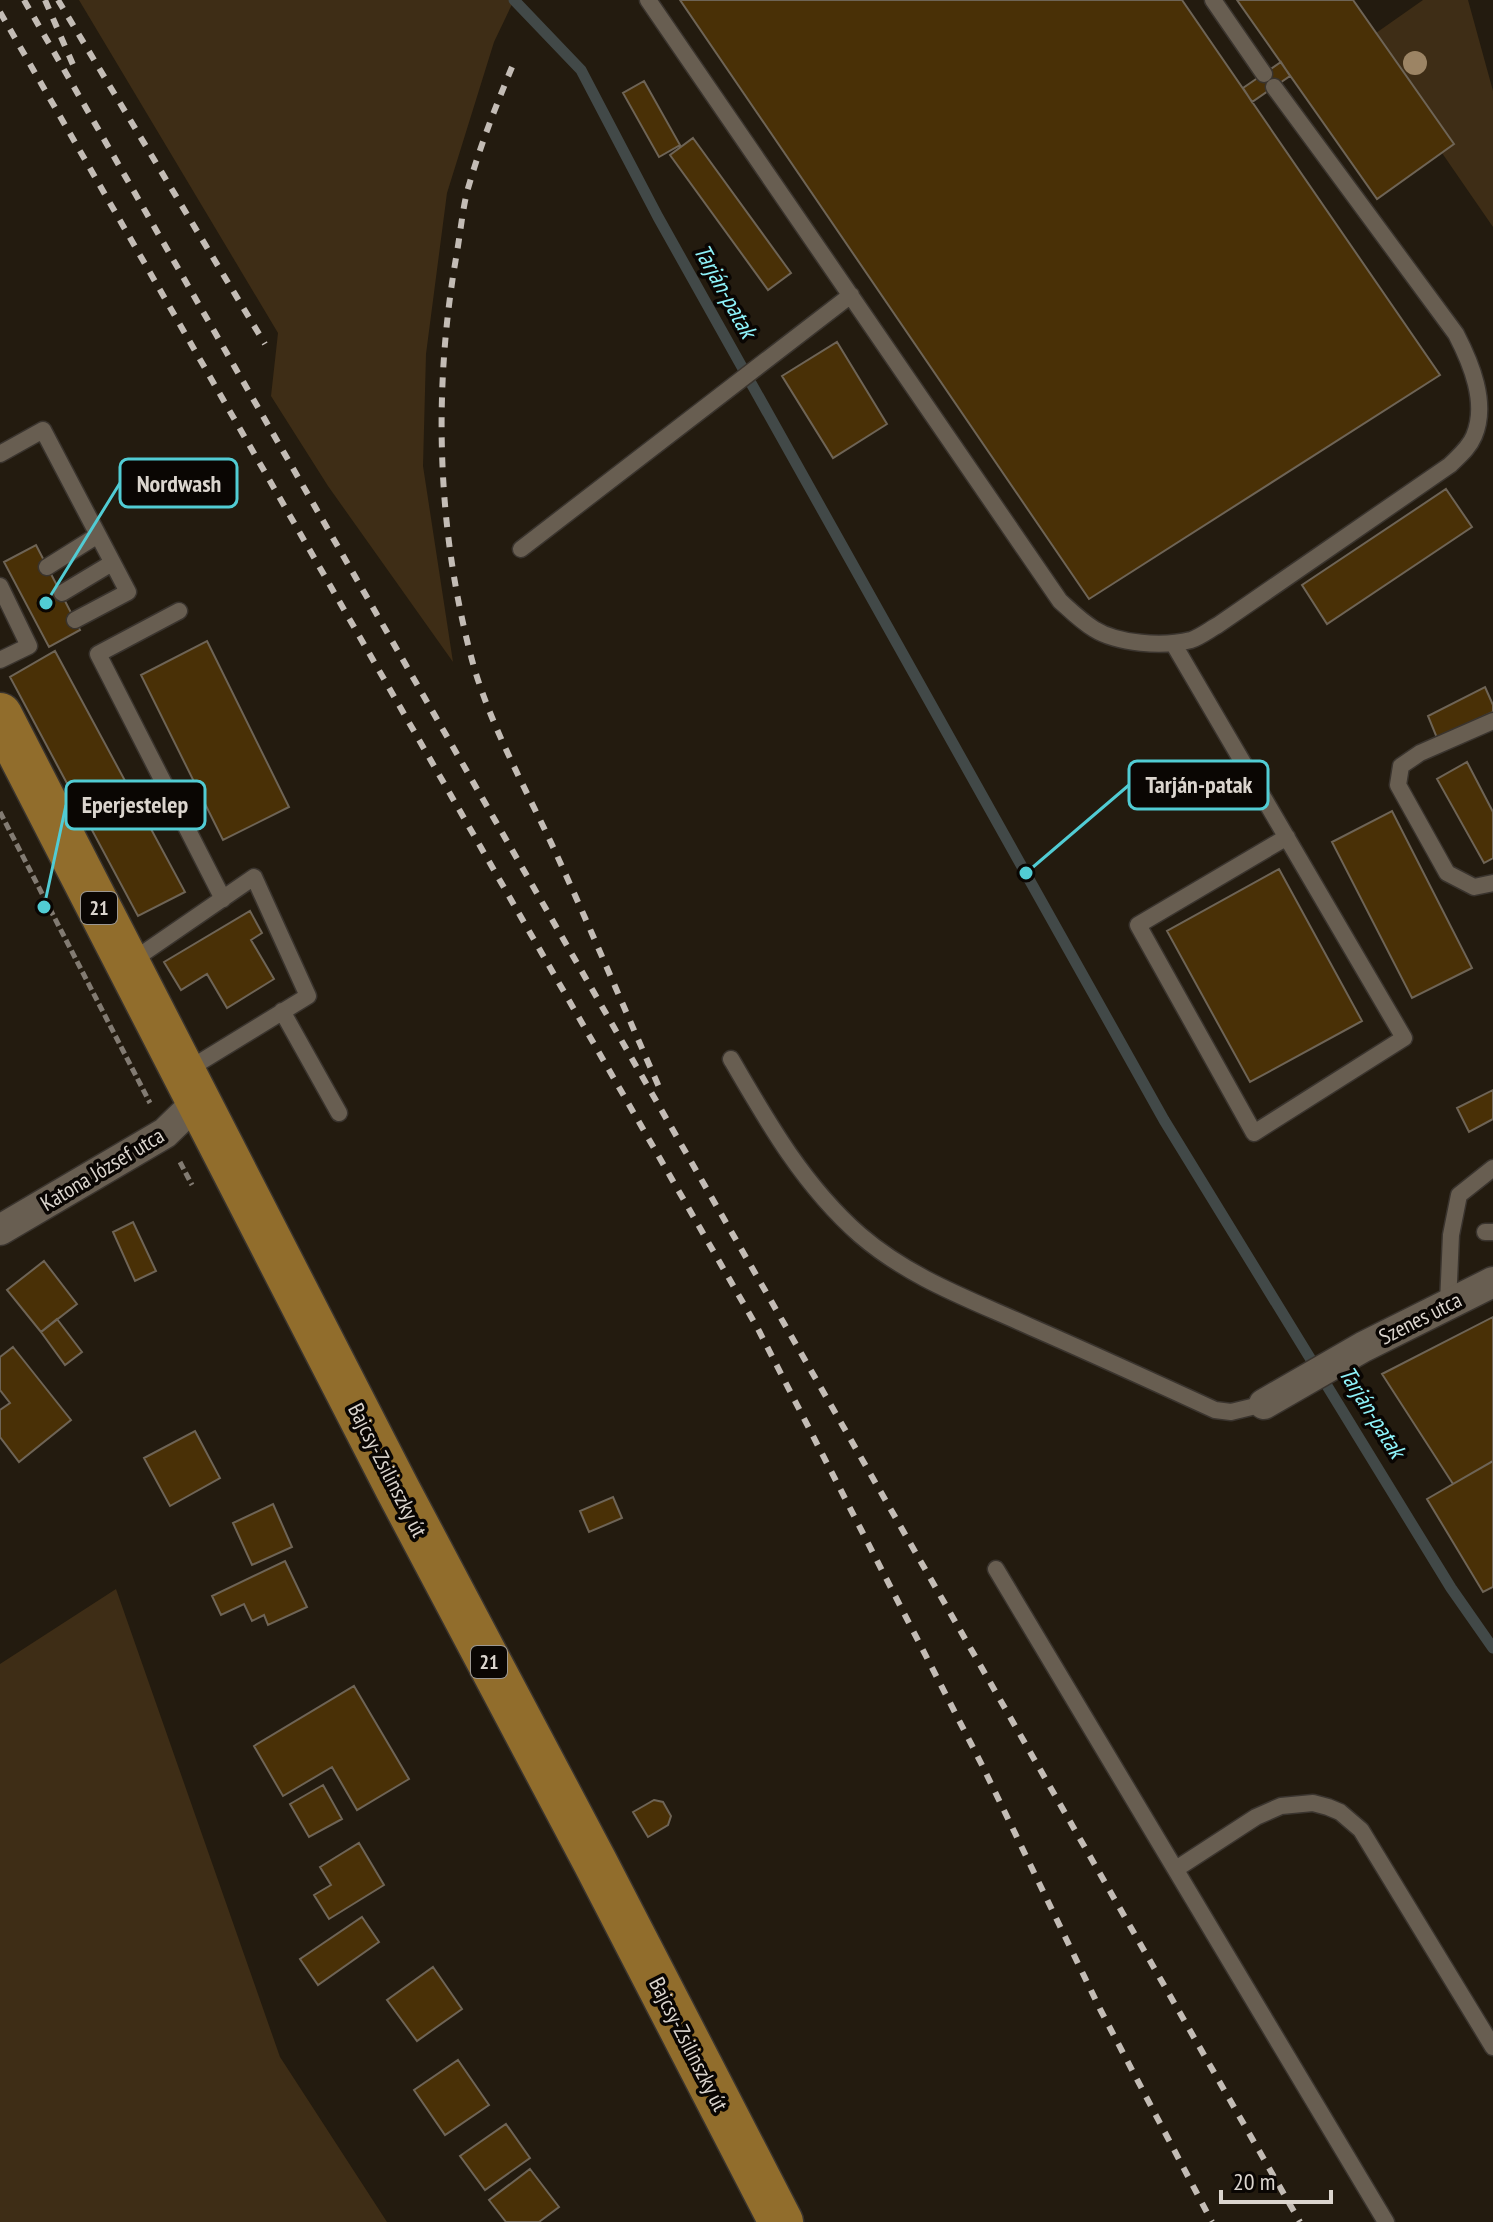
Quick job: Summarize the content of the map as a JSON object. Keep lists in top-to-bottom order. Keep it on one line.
{"streets":{"main road":["21","Bajcsy-Zsilinszky út"],"street":["Katona József utca","Szenes utca"]},"crossings":[["Katona József utca","Bajcsy-Zsilinszky út"]],"water":["Tarján-patak"],"places":["Nordwash","Tarján-patak","Eperjestelep"],"scale_bar":"20 m"}
